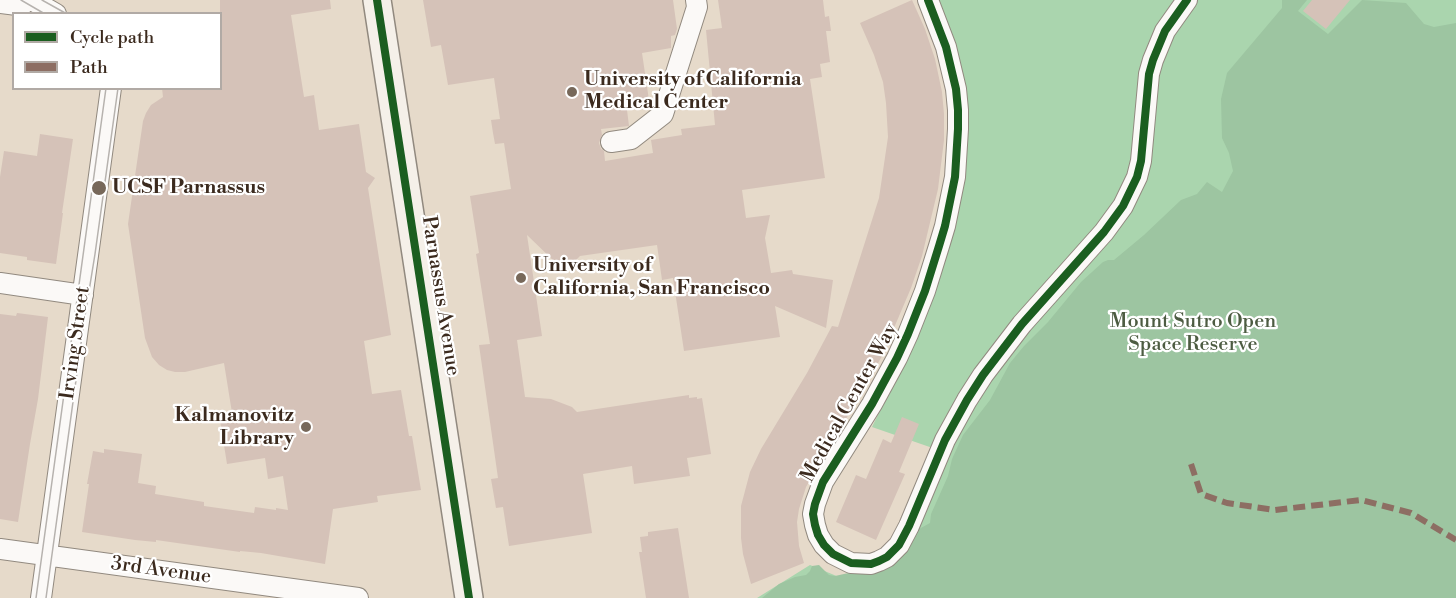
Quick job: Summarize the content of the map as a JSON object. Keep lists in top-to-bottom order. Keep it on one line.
{"streets":{"street":["Parnassus Avenue","Irving Street","Medical Center Way","3rd Avenue"]},"crossings":[["Irving Street","3rd Avenue"]],"parks":["Mount Sutro Open Space Reserve"],"places":["University of California Medical Center","UCSF Parnassus","University of California, San Francisco","Kalmanovitz Library"],"legend":["Cycle path","Path"]}
